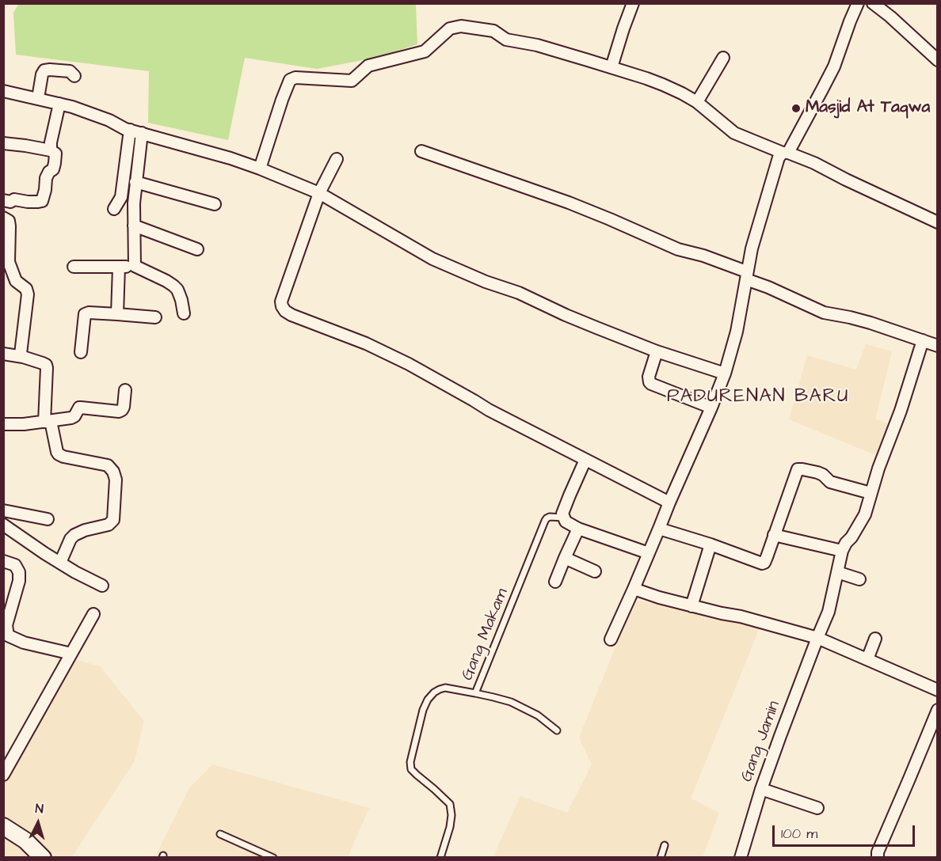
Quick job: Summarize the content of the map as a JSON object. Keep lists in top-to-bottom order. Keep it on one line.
{"streets":{"street":["Gang Jamin"],"lane":["Gang Makam"]},"districts":["PADURENAN BARU"],"places":["Masjid At Taqwa"],"scale_bar":"100 m","north":"top"}
